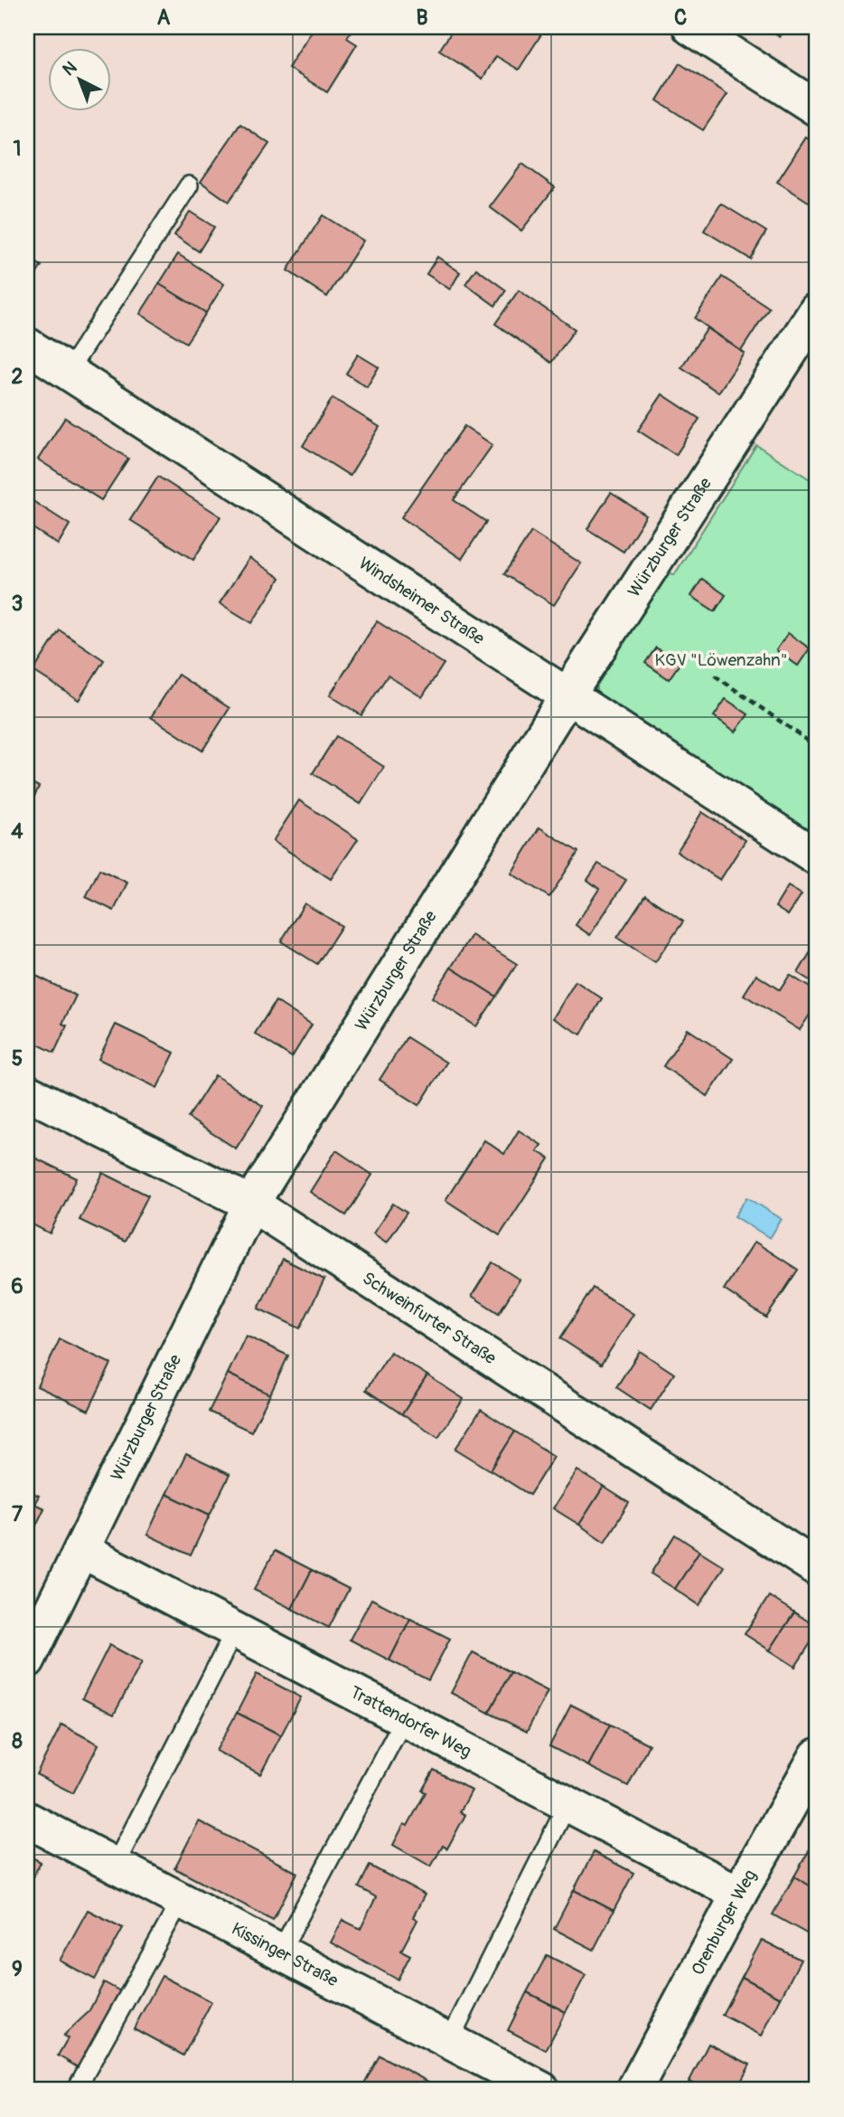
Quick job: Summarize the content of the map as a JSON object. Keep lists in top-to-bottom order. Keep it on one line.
{"streets":{"street":["Würzburger Straße","Windsheimer Straße","Schweinfurter Straße","Trattendorfer Weg","Orenburger Weg","Kissinger Straße"]},"crossings":[["Würzburger Straße","Windsheimer Straße"],["Würzburger Straße","Schweinfurter Straße"],["Würzburger Straße","Trattendorfer Weg"],["Trattendorfer Weg","Orenburger Weg"]],"parks":["KGV \"Löwenzahn\""],"north":"top left","grid":{"columns":["A","B","C"],"rows":["1","2","3","4","5","6","7","8","9"]}}
